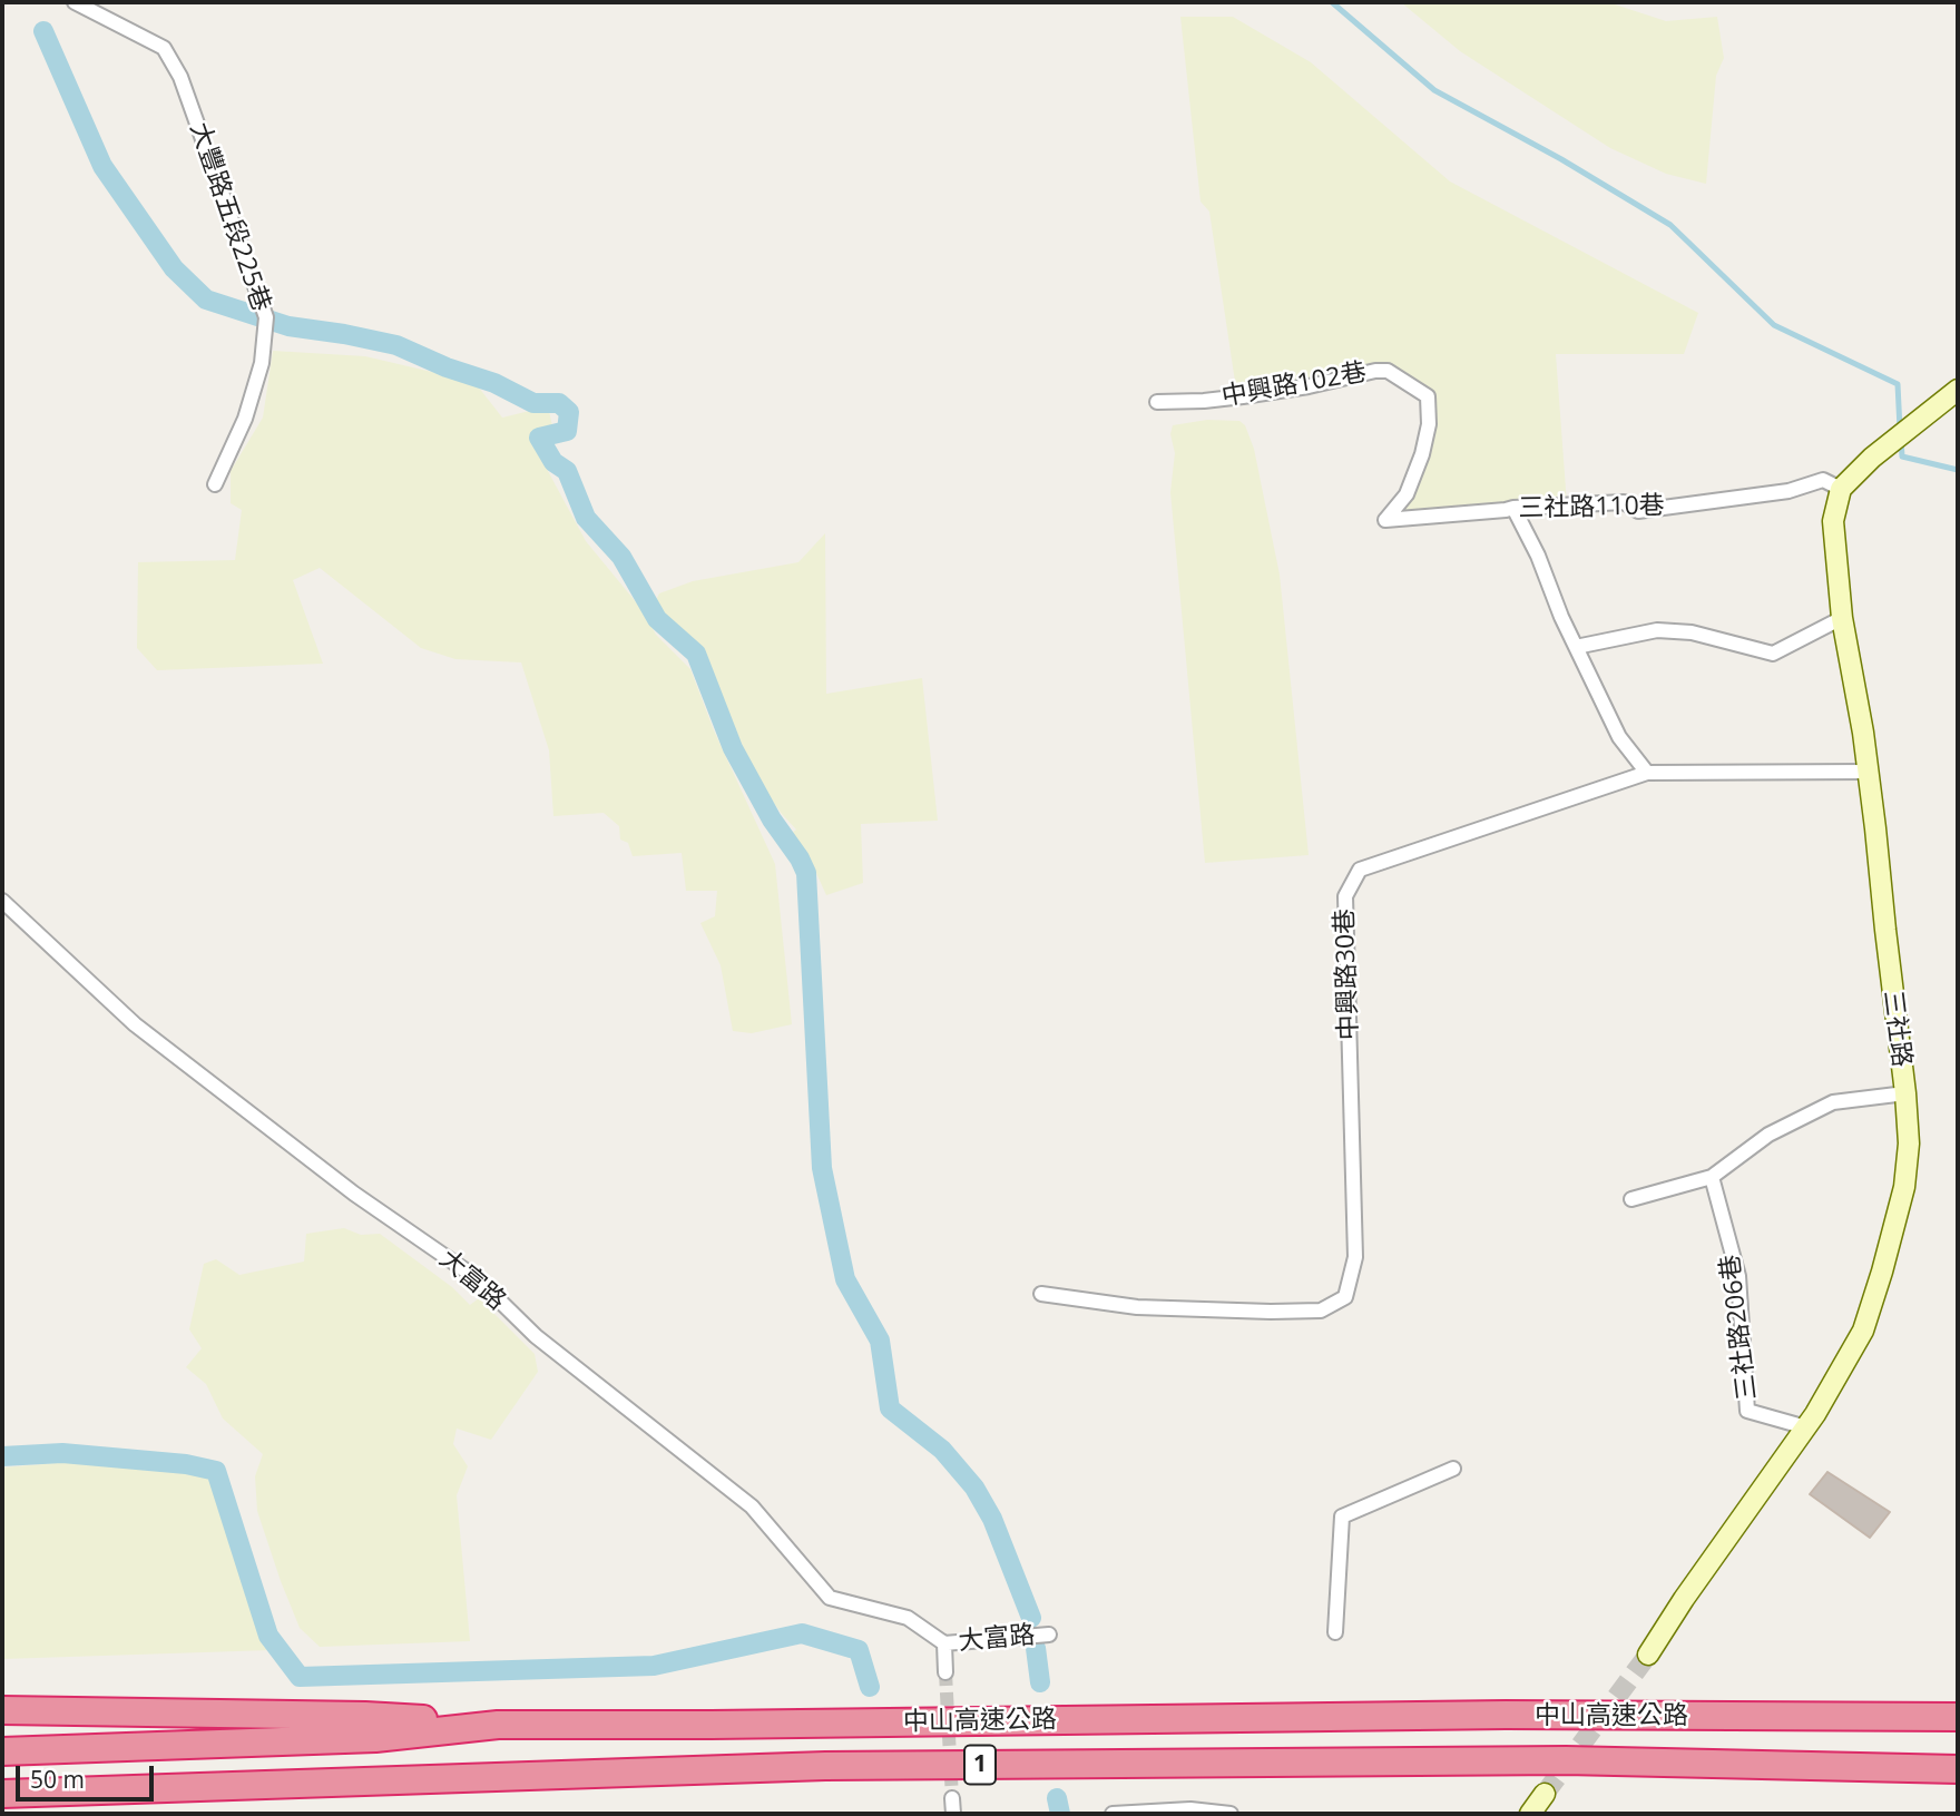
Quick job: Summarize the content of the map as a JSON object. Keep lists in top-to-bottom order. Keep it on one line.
{"streets":{"highway":["中山高速公路","1"],"street":["大豐路五段225巷","中興路102巷","三社路110巷","中興路30巷","三社路","大富路","三社路206巷"]},"crossings":[["中興路102巷","三社路110巷"],["三社路110巷","三社路"],["中興路30巷","三社路"],["三社路","三社路206巷"]],"scale_bar":"50 m"}
